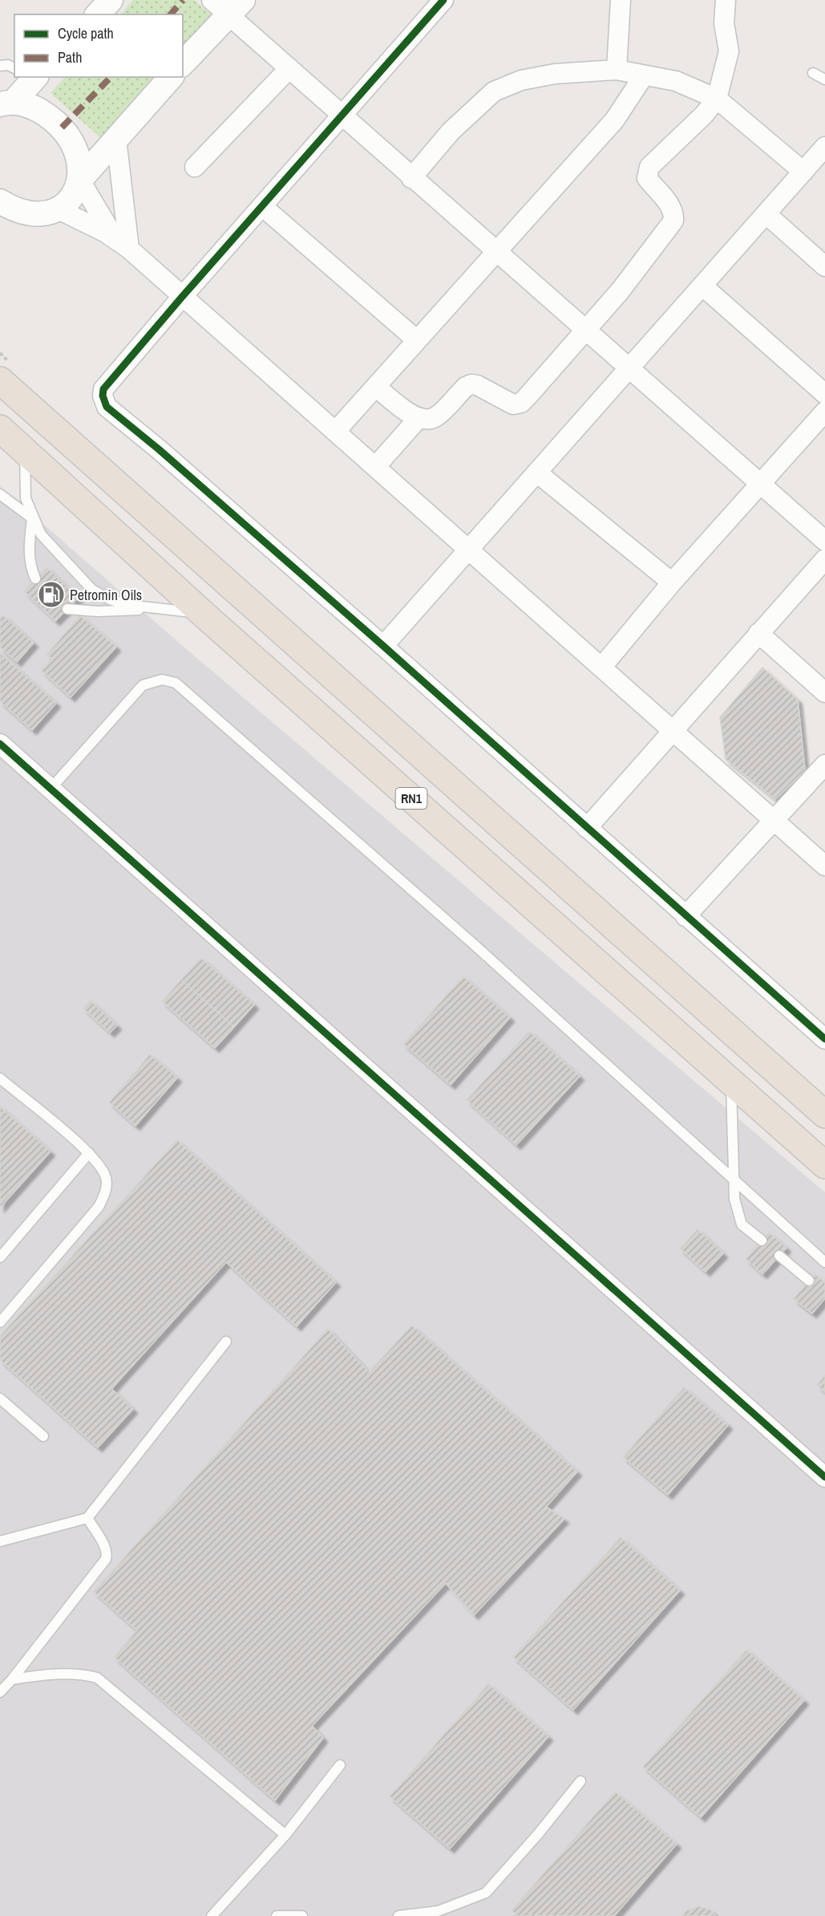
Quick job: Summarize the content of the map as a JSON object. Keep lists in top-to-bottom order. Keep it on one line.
{"streets":{"highway":["RN1"]},"places":{"fuel station":["Petromin Oils"]},"legend":["Cycle path","Path"]}
